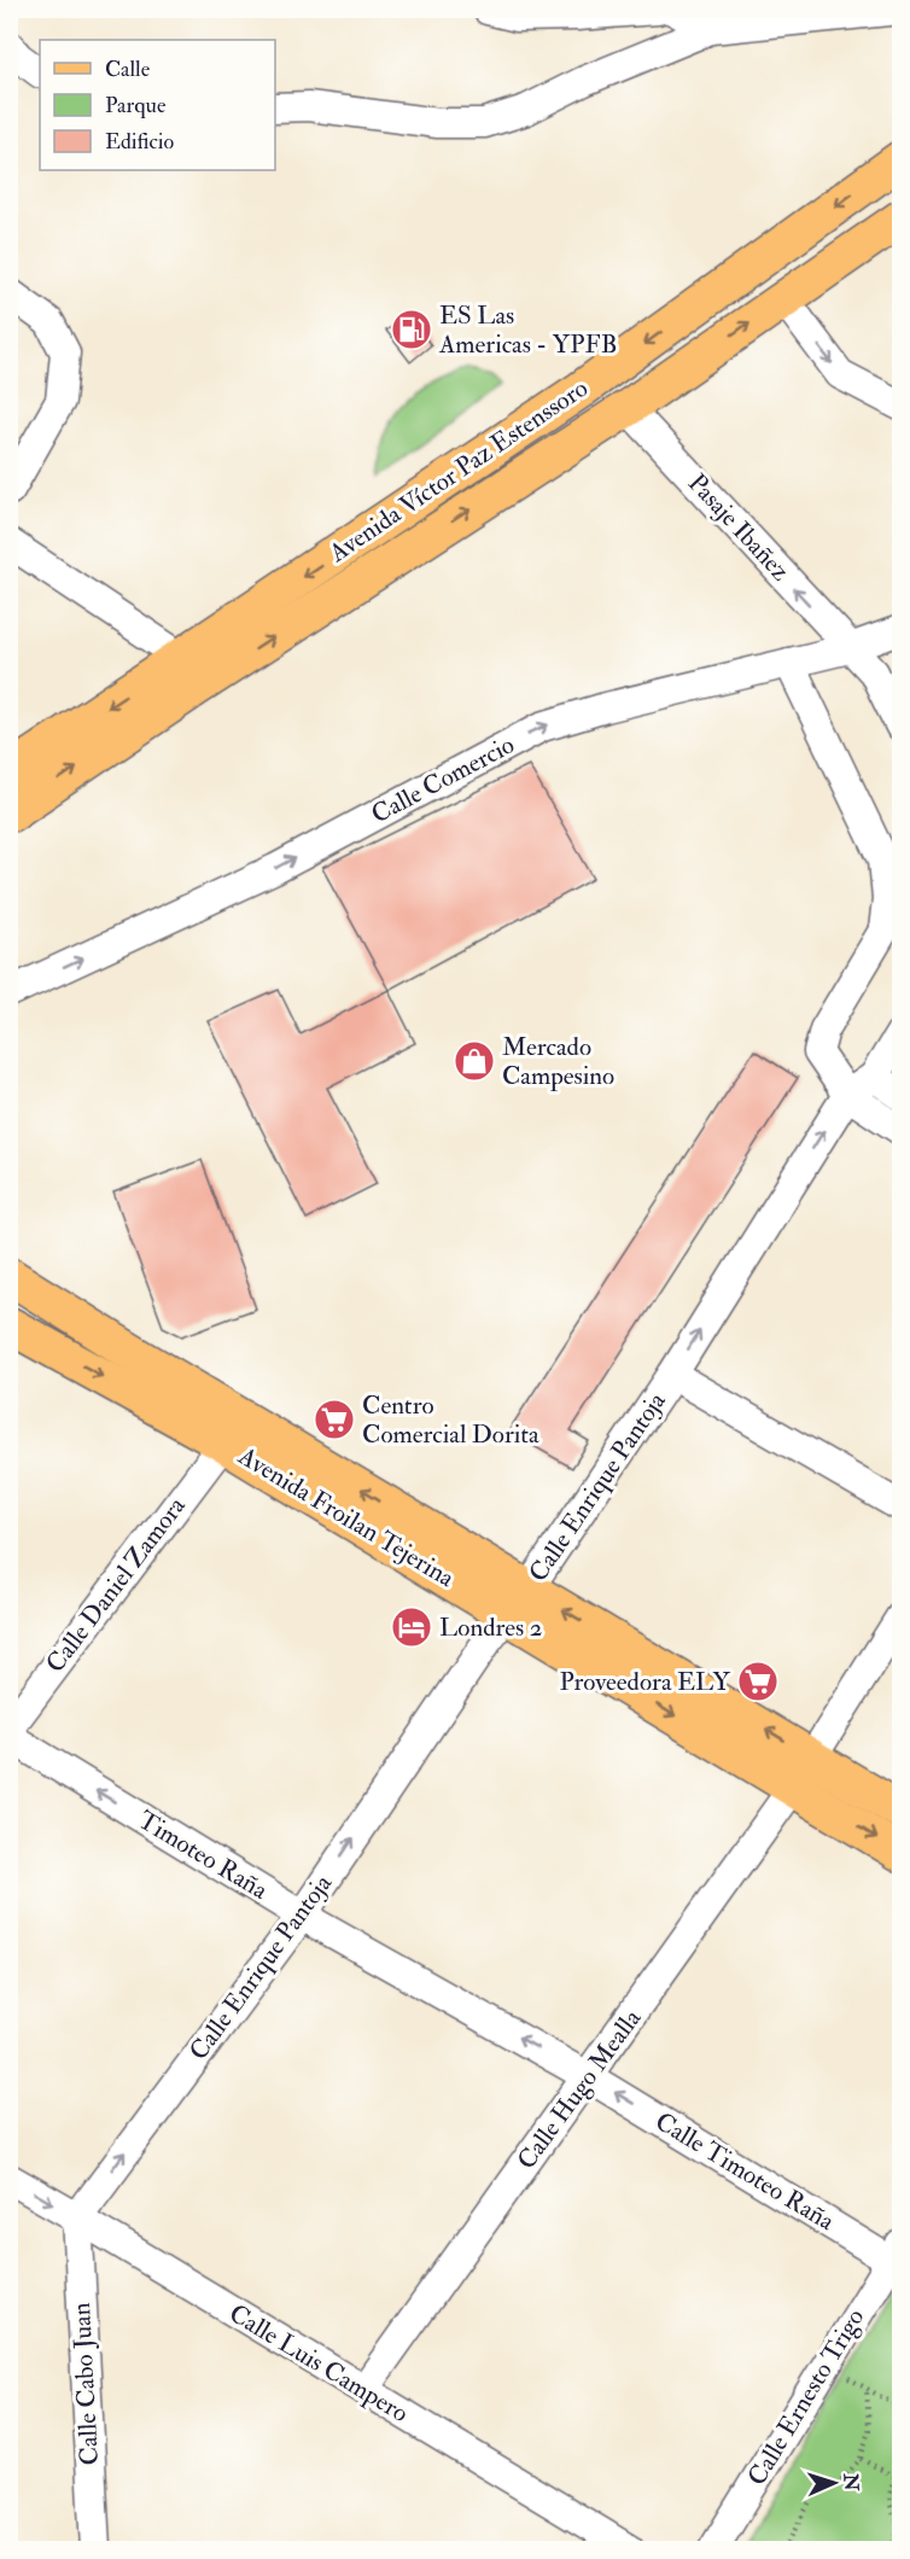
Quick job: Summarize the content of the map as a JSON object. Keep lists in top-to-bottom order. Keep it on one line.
{"streets":{"main road":["Avenida Víctor Paz Estenssoro","Avenida Froilan Tejerina"],"street":["Pasaje Ibañez","Calle Comercio","Calle Enrique Pantoja","Calle Daniel Zamora","Timoteo Raña","Calle Hugo Mealla","Calle Timoteo Raña","Calle Luis Campero","Calle Cabo Juan","Calle Ernesto Trigo"]},"crossings":[["Avenida Víctor Paz Estenssoro","Pasaje Ibañez"],["Pasaje Ibañez","Calle Comercio"],["Calle Enrique Pantoja","Avenida Froilan Tejerina"],["Calle Enrique Pantoja","Timoteo Raña"],["Calle Enrique Pantoja","Calle Luis Campero"],["Calle Enrique Pantoja","Calle Cabo Juan"],["Avenida Froilan Tejerina","Calle Daniel Zamora"],["Avenida Froilan Tejerina","Calle Hugo Mealla"],["Timoteo Raña","Calle Hugo Mealla"],["Timoteo Raña","Calle Timoteo Raña"],["Calle Hugo Mealla","Calle Timoteo Raña"],["Calle Hugo Mealla","Calle Luis Campero"],["Calle Timoteo Raña","Calle Ernesto Trigo"],["Calle Luis Campero","Calle Cabo Juan"]],"one_way":["Calle Comercio","Calle Enrique Pantoja","Timoteo Raña","Calle Timoteo Raña"],"places":{"fuel station":["ES Las Americas - YPFB"],"shop":["Mercado Campesino"],"supermarket":["Centro Comercial Dorita","Proveedora ELY"],"hotel":["Londres 2"]},"legend":["Calle","Parque","Edificio"],"north":"right"}
